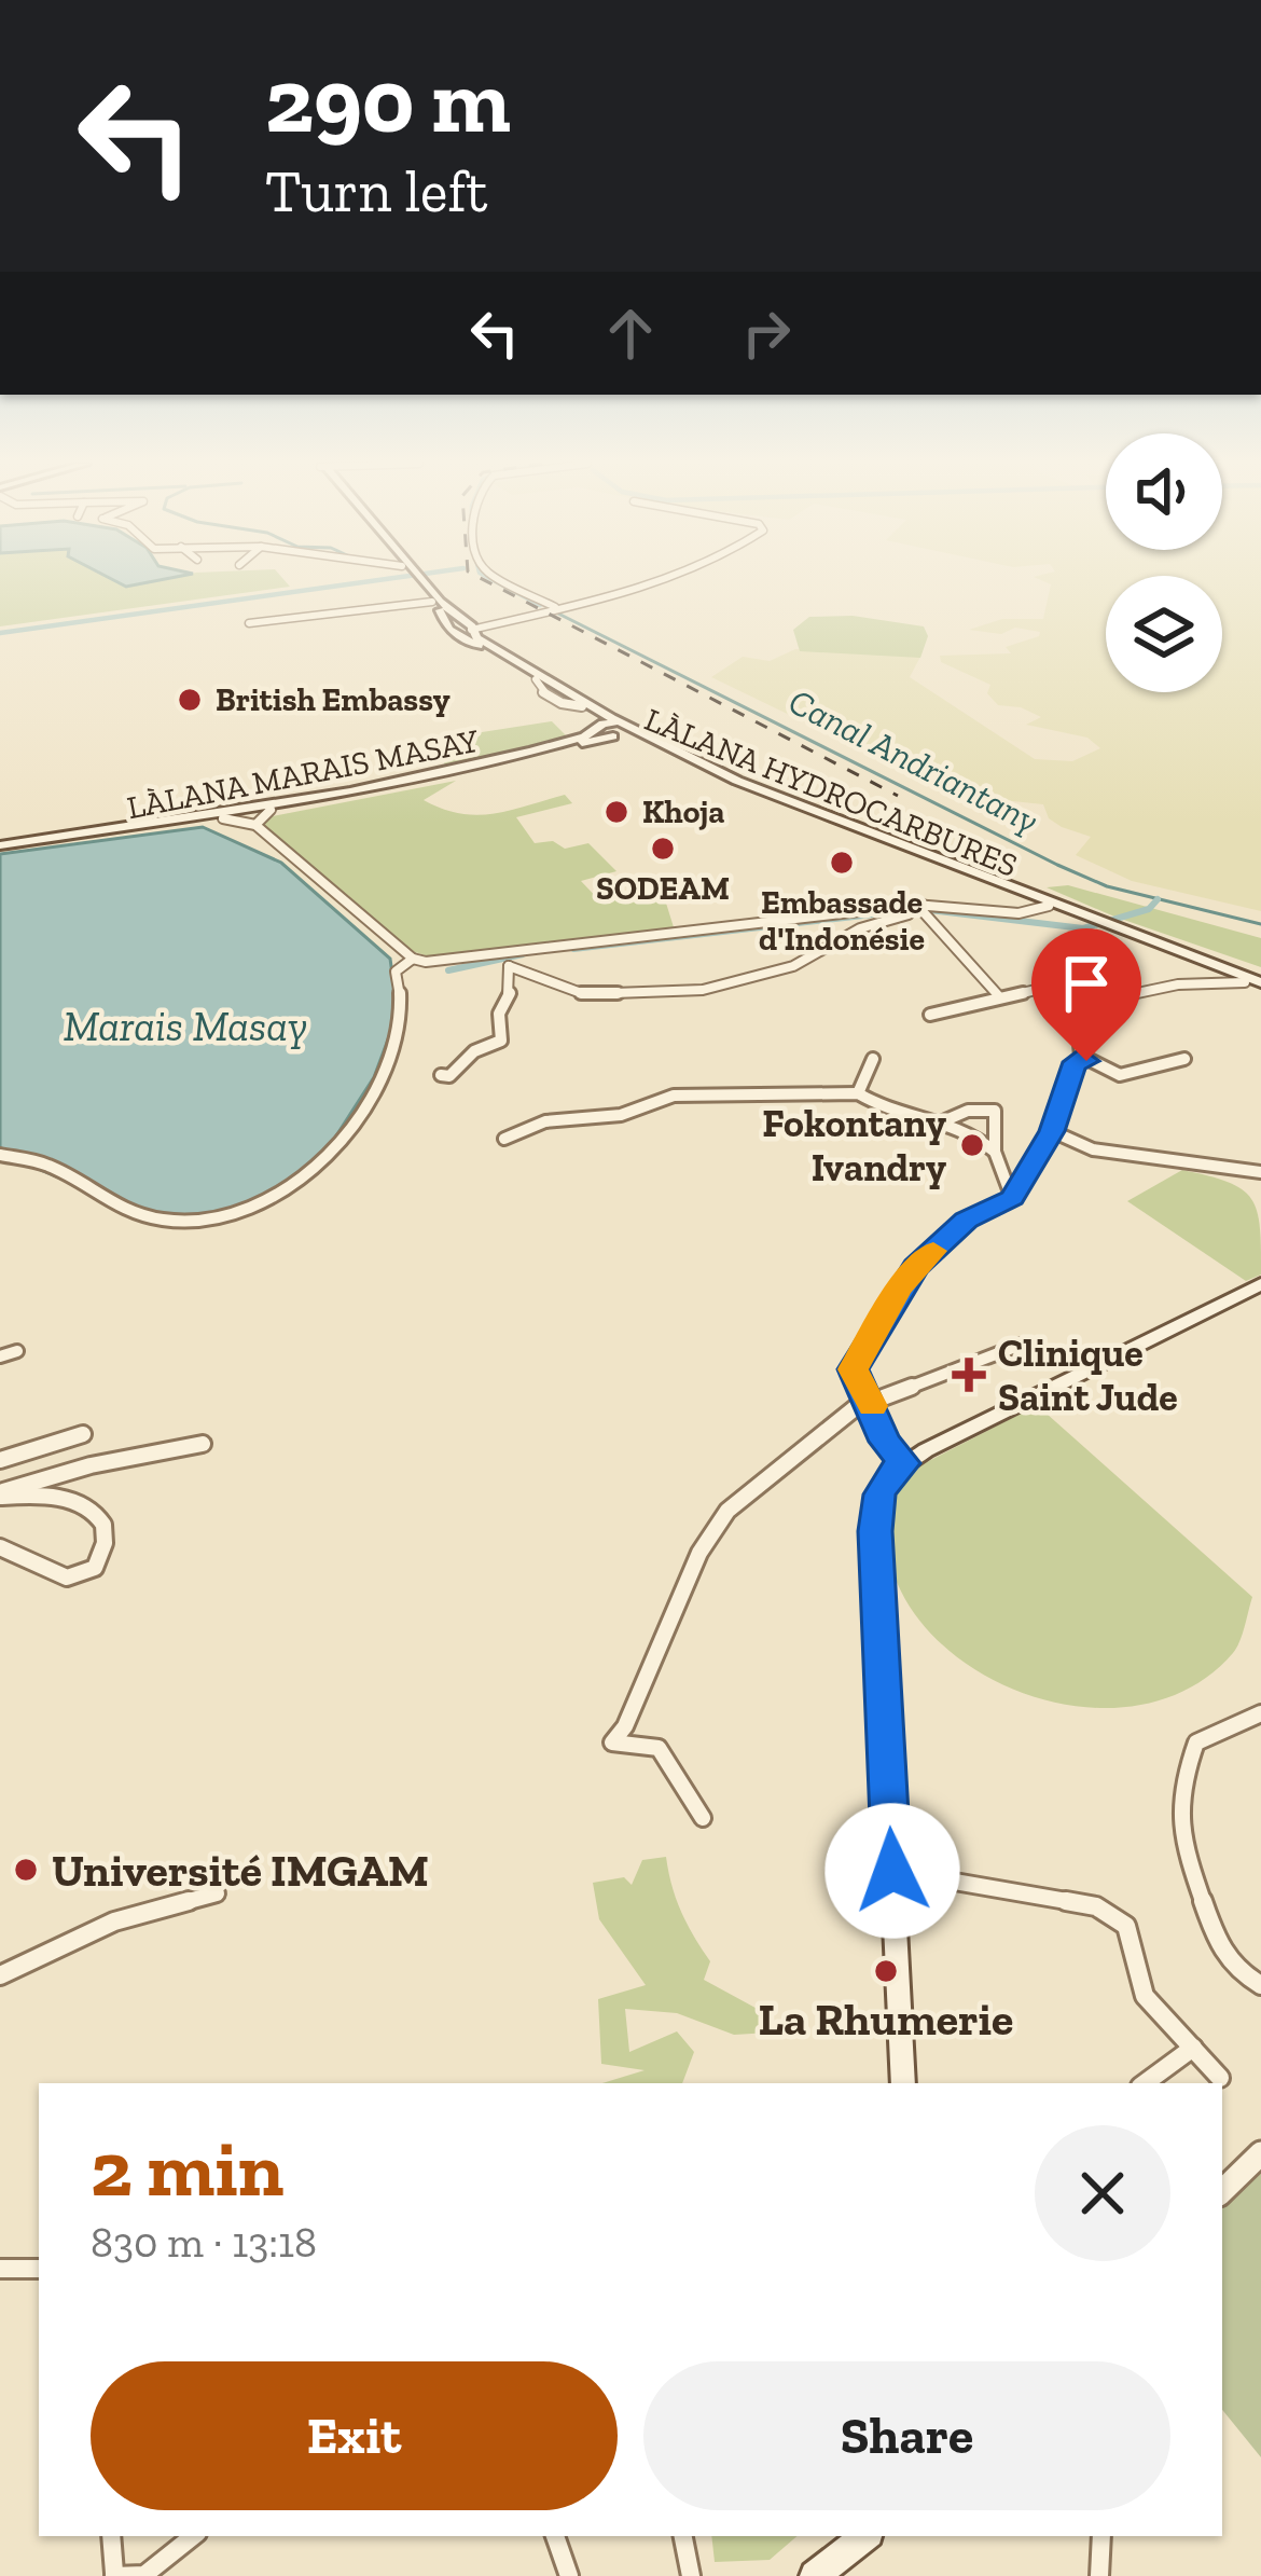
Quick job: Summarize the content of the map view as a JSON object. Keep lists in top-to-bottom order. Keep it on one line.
{"streets":{"main road":["LÀLANA MARAIS MASAY","LÀLANA HYDROCARBURES"]},"crossings":[["LÀLANA MARAIS MASAY","LÀLANA HYDROCARBURES"]],"water":["Canal Andriantany","Marais Masay"],"places":{"other":["British Embassy","Khoja","SODEAM","Embassade d'Indonésie","Fokontany Ivandry","Université IMGAM","La Rhumerie"],"health":["Clinique Saint Jude"]},"page":{"turn":["290 m","Turn left"],"heading":["2 min","830 m · 13:18"],"buttons":["Exit","Share"]}}
